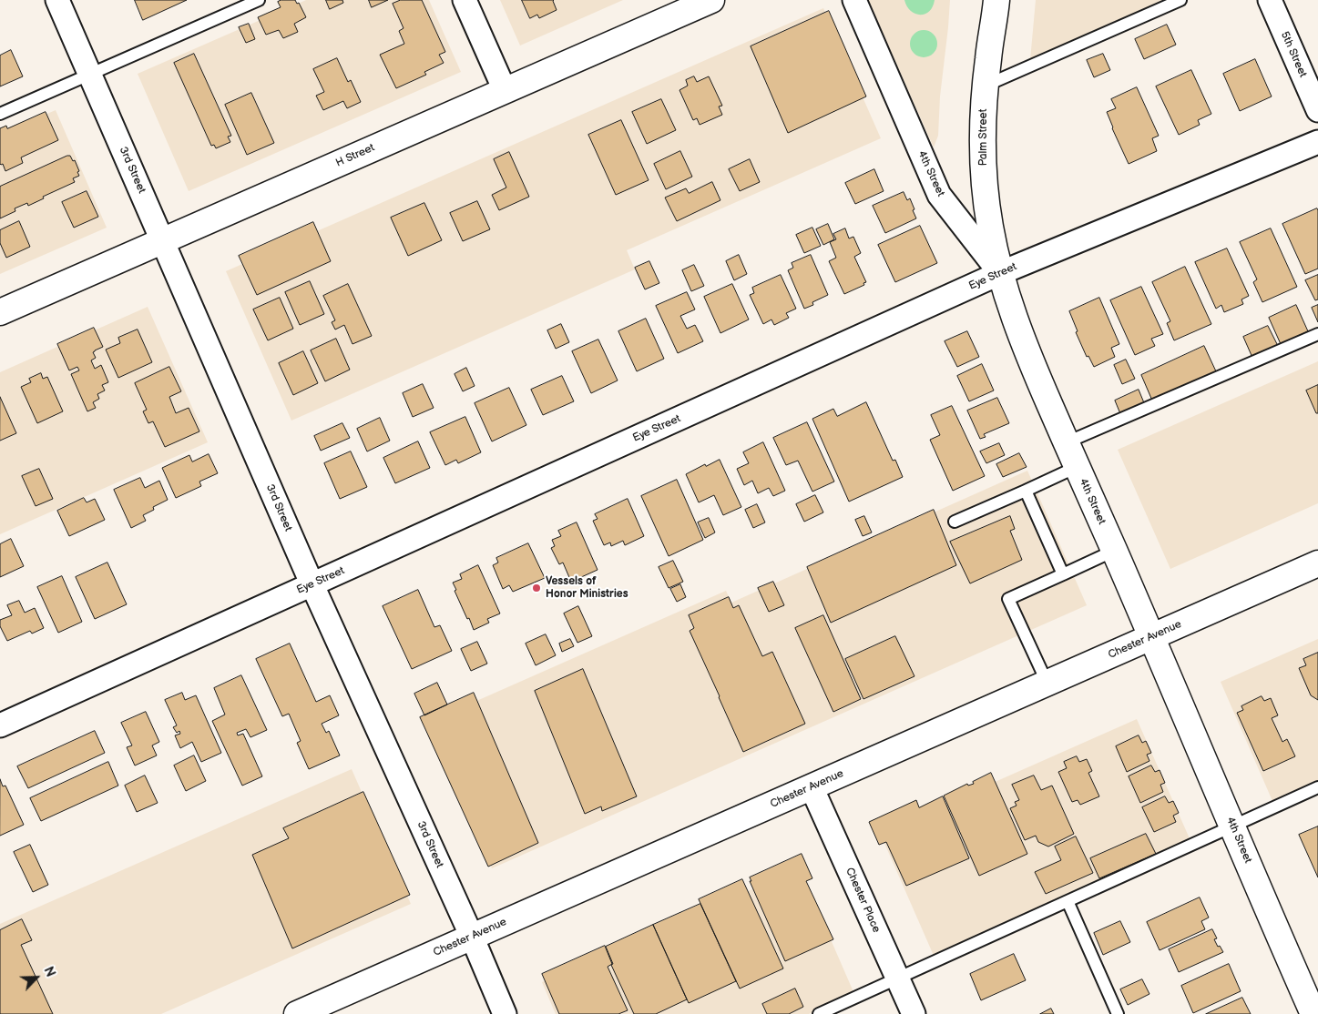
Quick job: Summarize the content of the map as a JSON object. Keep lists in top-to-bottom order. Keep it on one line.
{"streets":{"street":["5th Street","Palm Street","H Street","3rd Street","4th Street","Eye Street","Chester Avenue","Chester Place"]},"crossings":[["Palm Street","4th Street"],["Palm Street","Eye Street"],["H Street","3rd Street"],["3rd Street","Eye Street"],["3rd Street","Chester Avenue"],["4th Street","Eye Street"],["4th Street","Chester Avenue"],["Chester Avenue","Chester Place"]],"places":["Vessels of Honor Ministries"],"north":"top right"}
